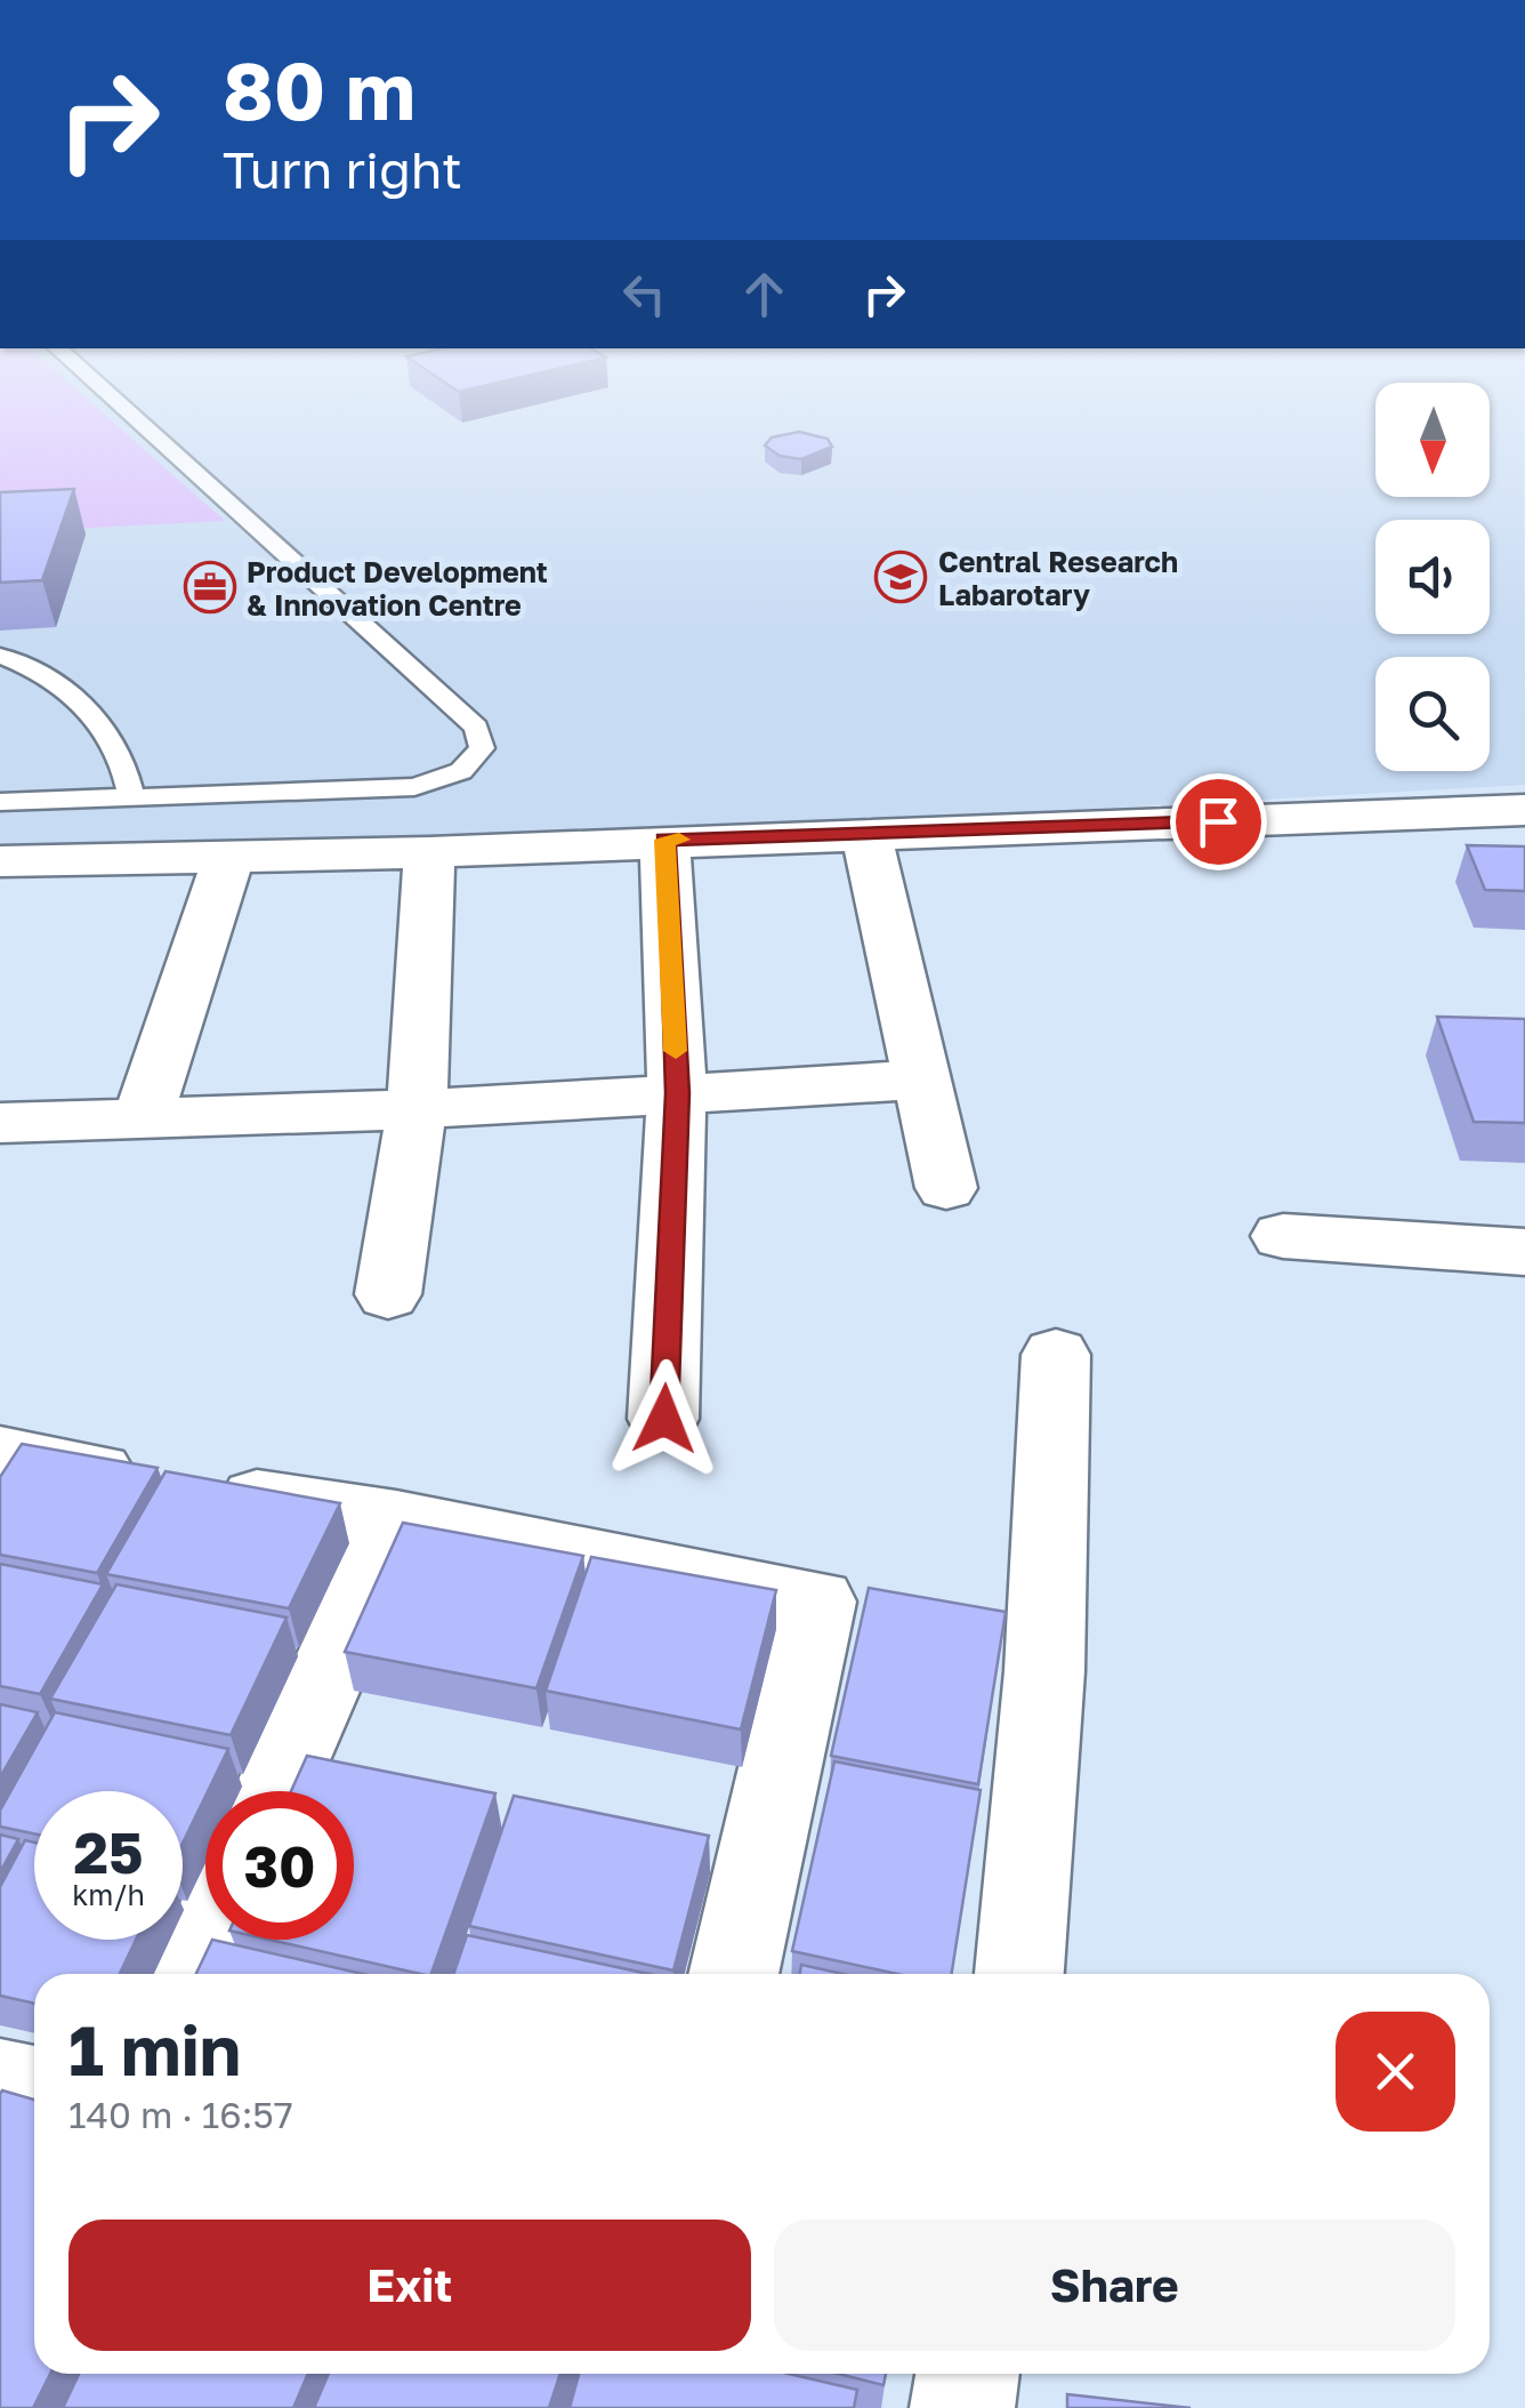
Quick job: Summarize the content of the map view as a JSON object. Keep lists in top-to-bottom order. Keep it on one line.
{"places":{"school or university":["Central Research Labarotary"],"office":["Product Development & Innovation Centre"]},"north":"bottom","page":{"turn":["80 m","Turn right"],"speed":"25 km/h","limit":"30","heading":["1 min","140 m · 16:57"],"buttons":["Exit","Share"]}}
